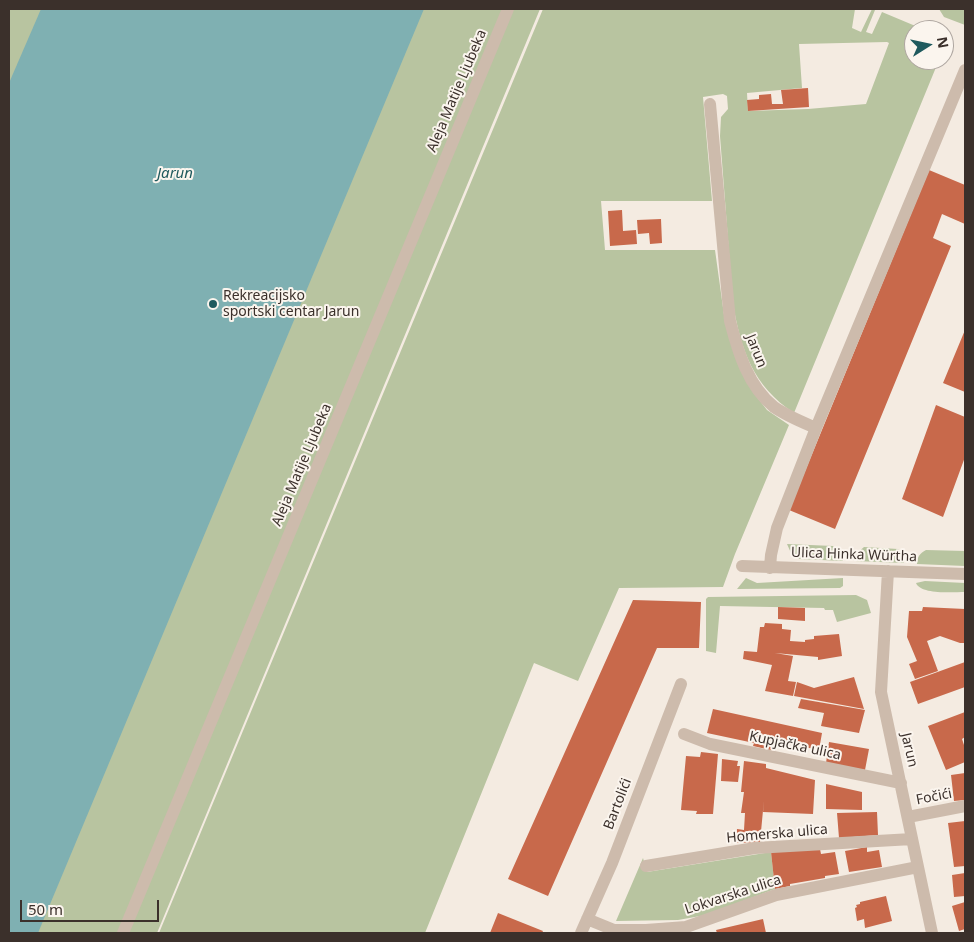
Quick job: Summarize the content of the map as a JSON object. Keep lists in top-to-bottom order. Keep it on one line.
{"streets":{"street":["Aleja Matije Ljubeka","Jarun","Ulica Hinka Würtha","Kupjačka ulica","Fočići","Bartolići","Homerska ulica","Lokvarska ulica"]},"crossings":[["Jarun","Ulica Hinka Würtha"],["Jarun","Kupjačka ulica"],["Jarun","Fočići"],["Jarun","Homerska ulica"],["Jarun","Lokvarska ulica"],["Bartolići","Lokvarska ulica"]],"water":["Jarun"],"places":["Rekreacijsko sportski centar Jarun"],"scale_bar":"50 m","north":"right"}
